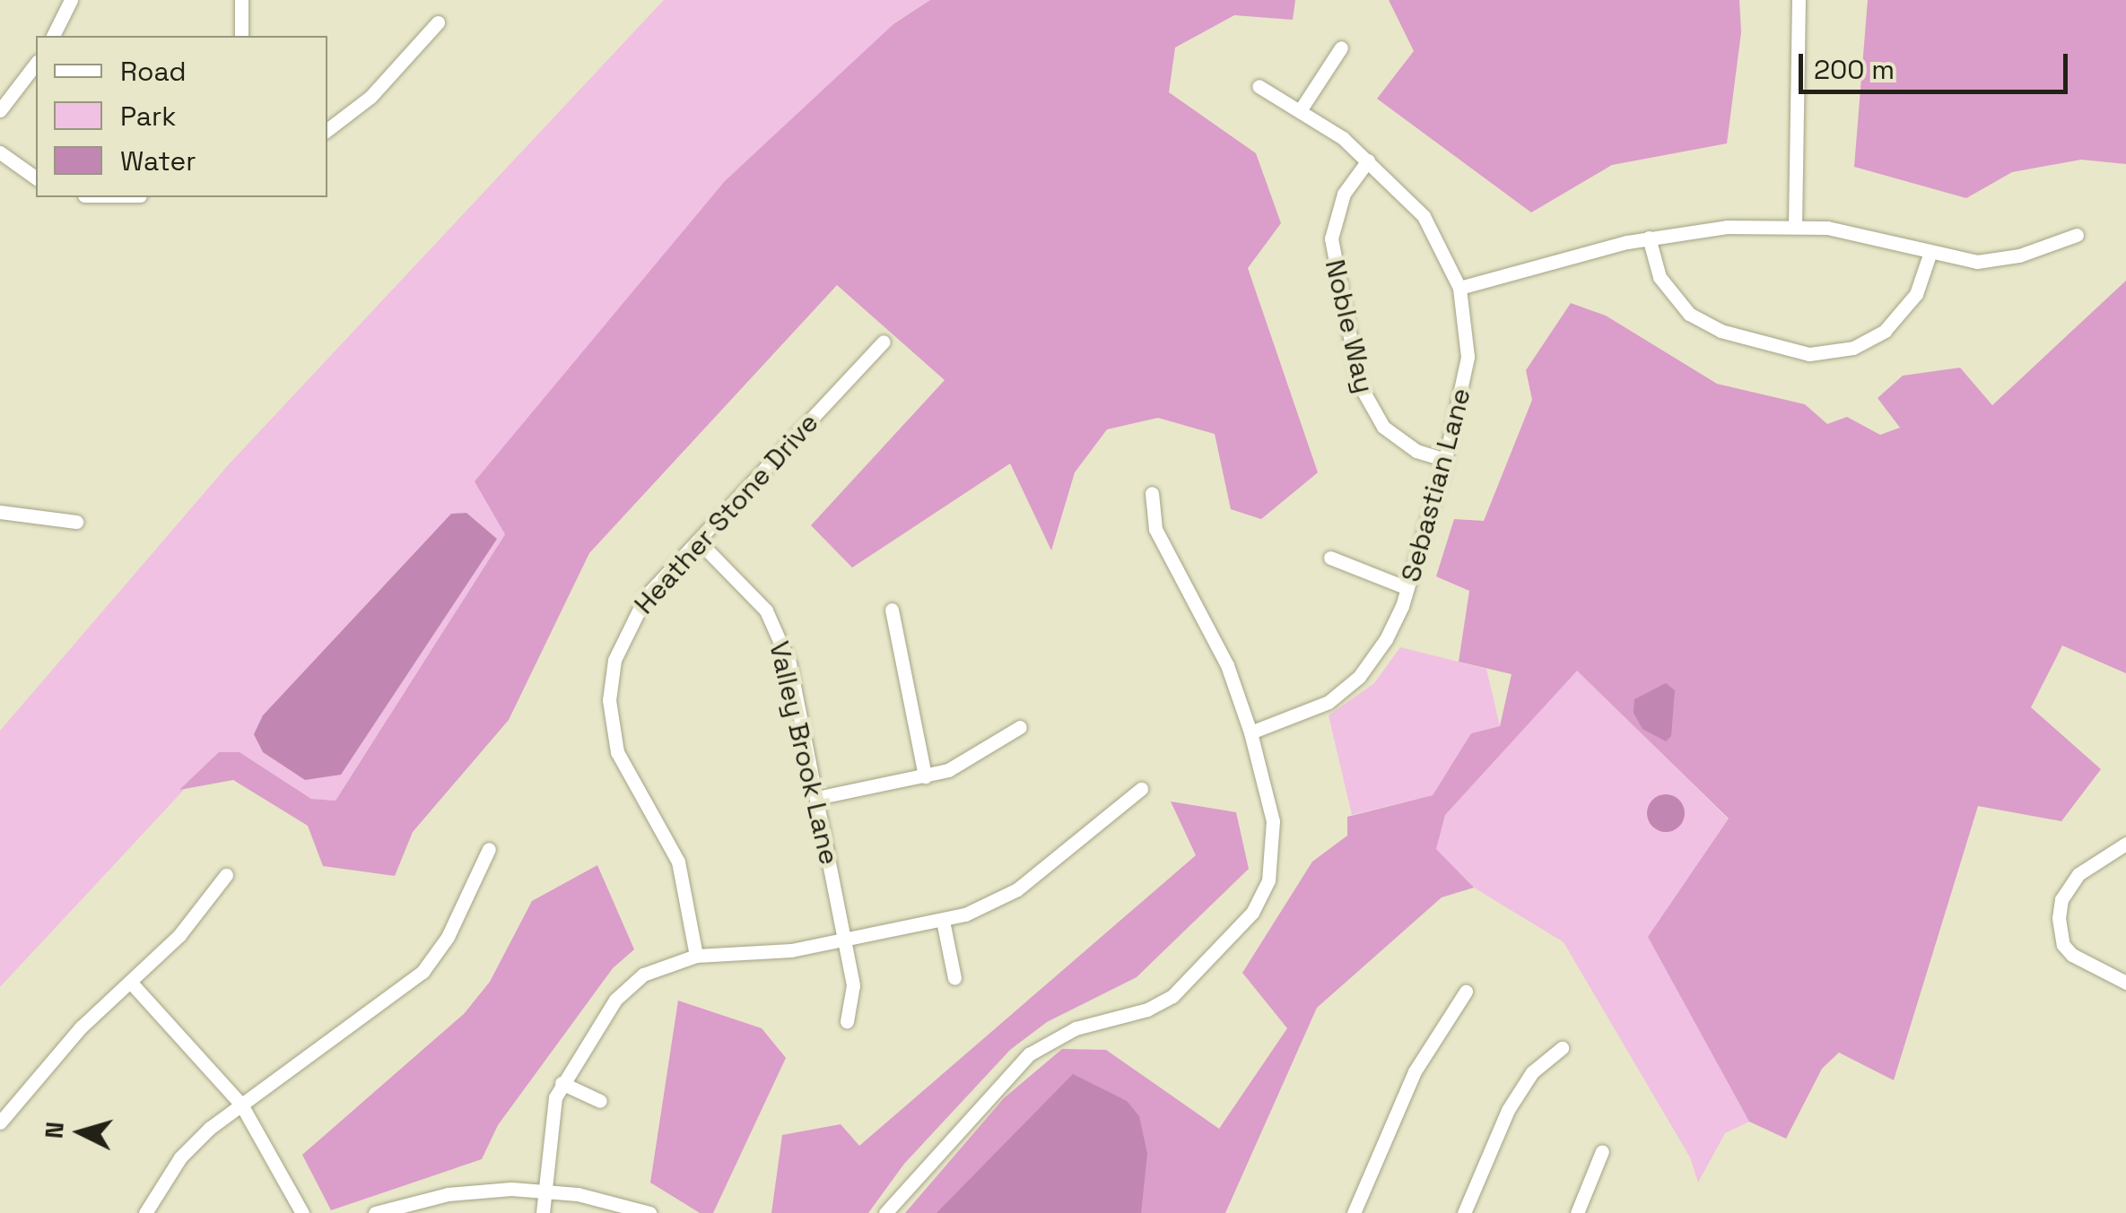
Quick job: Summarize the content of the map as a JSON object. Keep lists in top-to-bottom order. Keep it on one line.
{"streets":{"street":["Noble Way","Sebastian Lane","Heather Stone Drive","Valley Brook Lane"]},"crossings":[["Noble Way","Sebastian Lane"],["Heather Stone Drive","Valley Brook Lane"]],"legend":["Road","Park","Water"],"scale_bar":"200 m","north":"left"}
